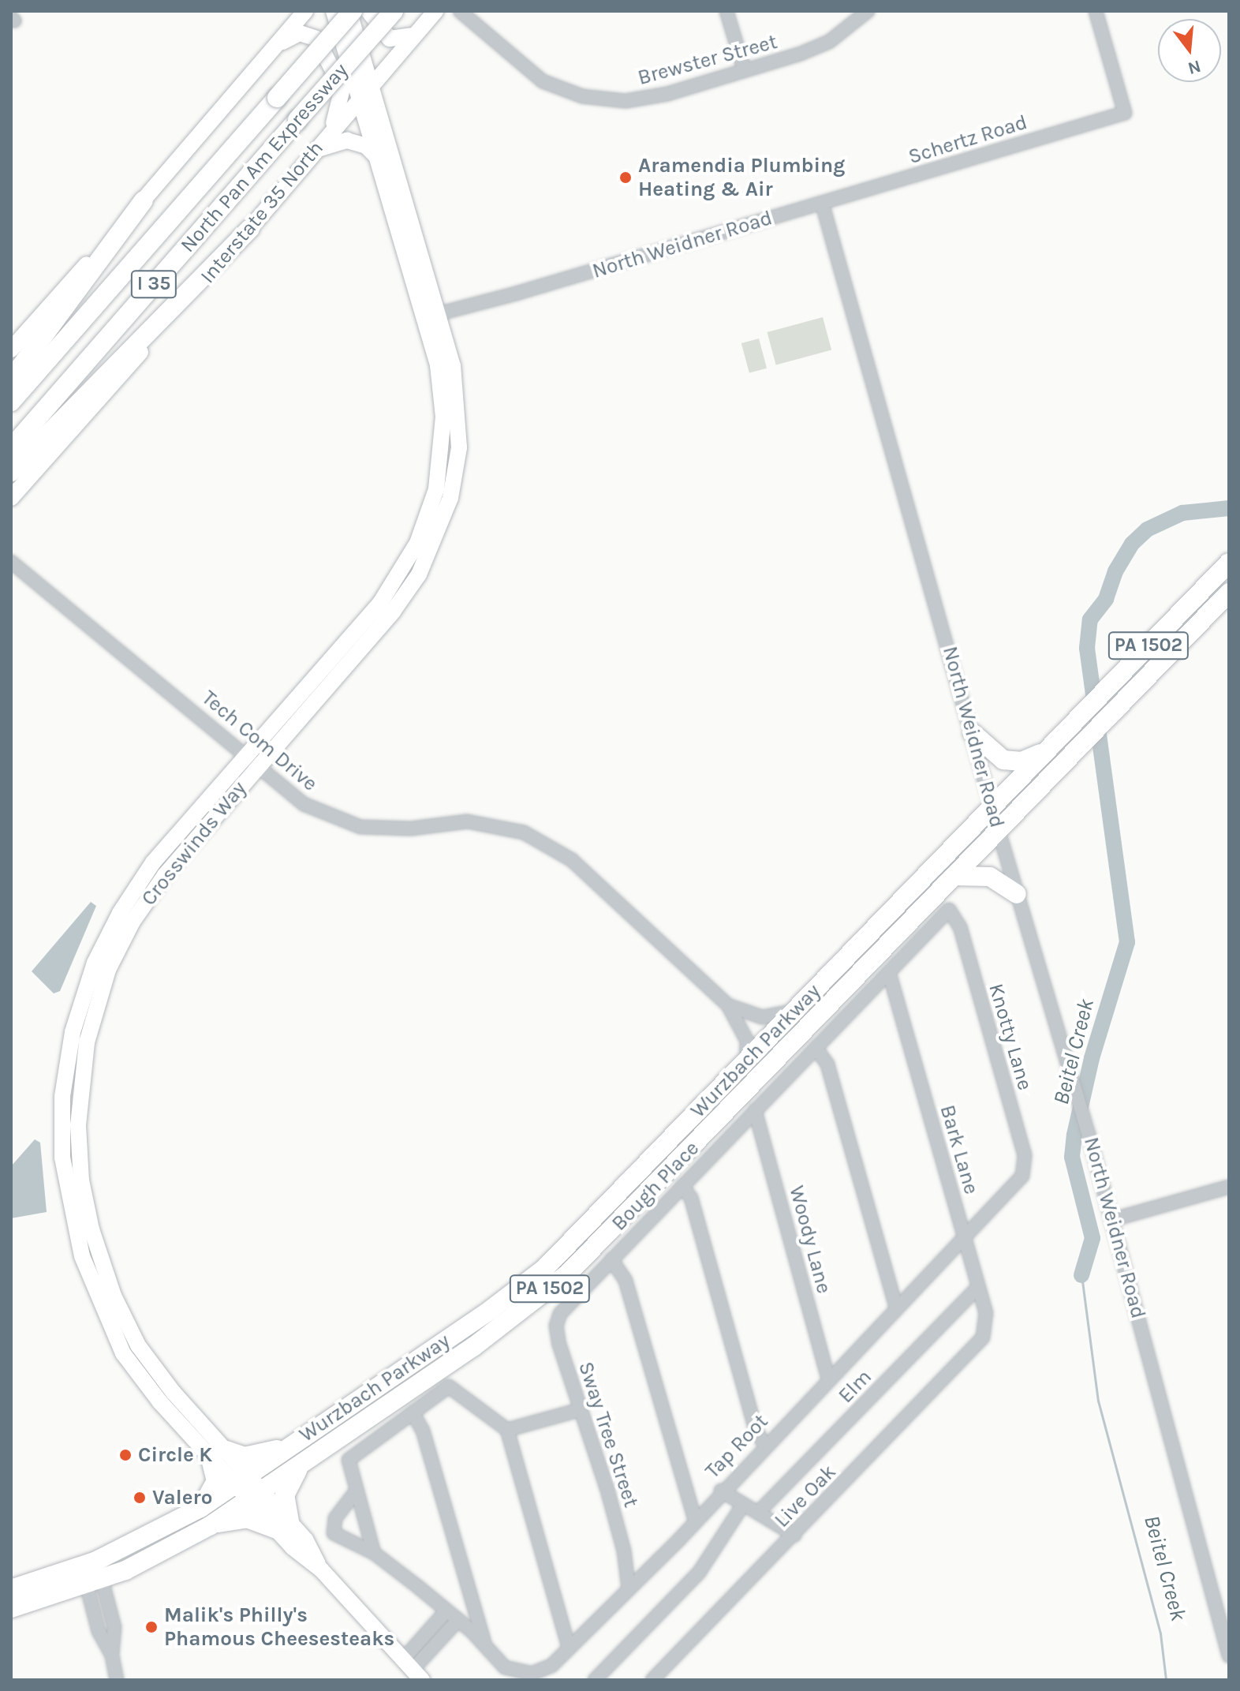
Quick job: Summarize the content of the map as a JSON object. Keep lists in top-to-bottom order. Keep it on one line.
{"streets":{"highway":["North Pan Am Expressway","I 35","PA 1502","Wurzbach Parkway"],"main road":["Interstate 35 North","Crosswinds Way"],"street":["Brewster Street","Schertz Road","North Weidner Road","Tech Com Drive","Knotty Lane","Bark Lane","Bough Place","Woody Lane","Elm","Sway Tree Street","Tap Root","Live Oak"]},"crossings":[["Schertz Road","North Weidner Road"],["North Weidner Road","Crosswinds Way"],["North Weidner Road","Wurzbach Parkway"],["Tech Com Drive","Crosswinds Way"],["Tech Com Drive","Wurzbach Parkway"],["Crosswinds Way","Wurzbach Parkway"],["Knotty Lane","Bough Place"],["Knotty Lane","Tap Root"],["Bark Lane","Bough Place"],["Bark Lane","Elm"],["Bark Lane","Tap Root"],["Bark Lane","Live Oak"],["Bough Place","Woody Lane"],["Bough Place","Sway Tree Street"],["Woody Lane","Tap Root"],["Sway Tree Street","Tap Root"]],"water":["Beitel Creek"],"places":["Aramendia Plumbing Heating & Air","Circle K","Valero","Malik's Philly's Phamous Cheesesteaks"],"north":"bottom"}
